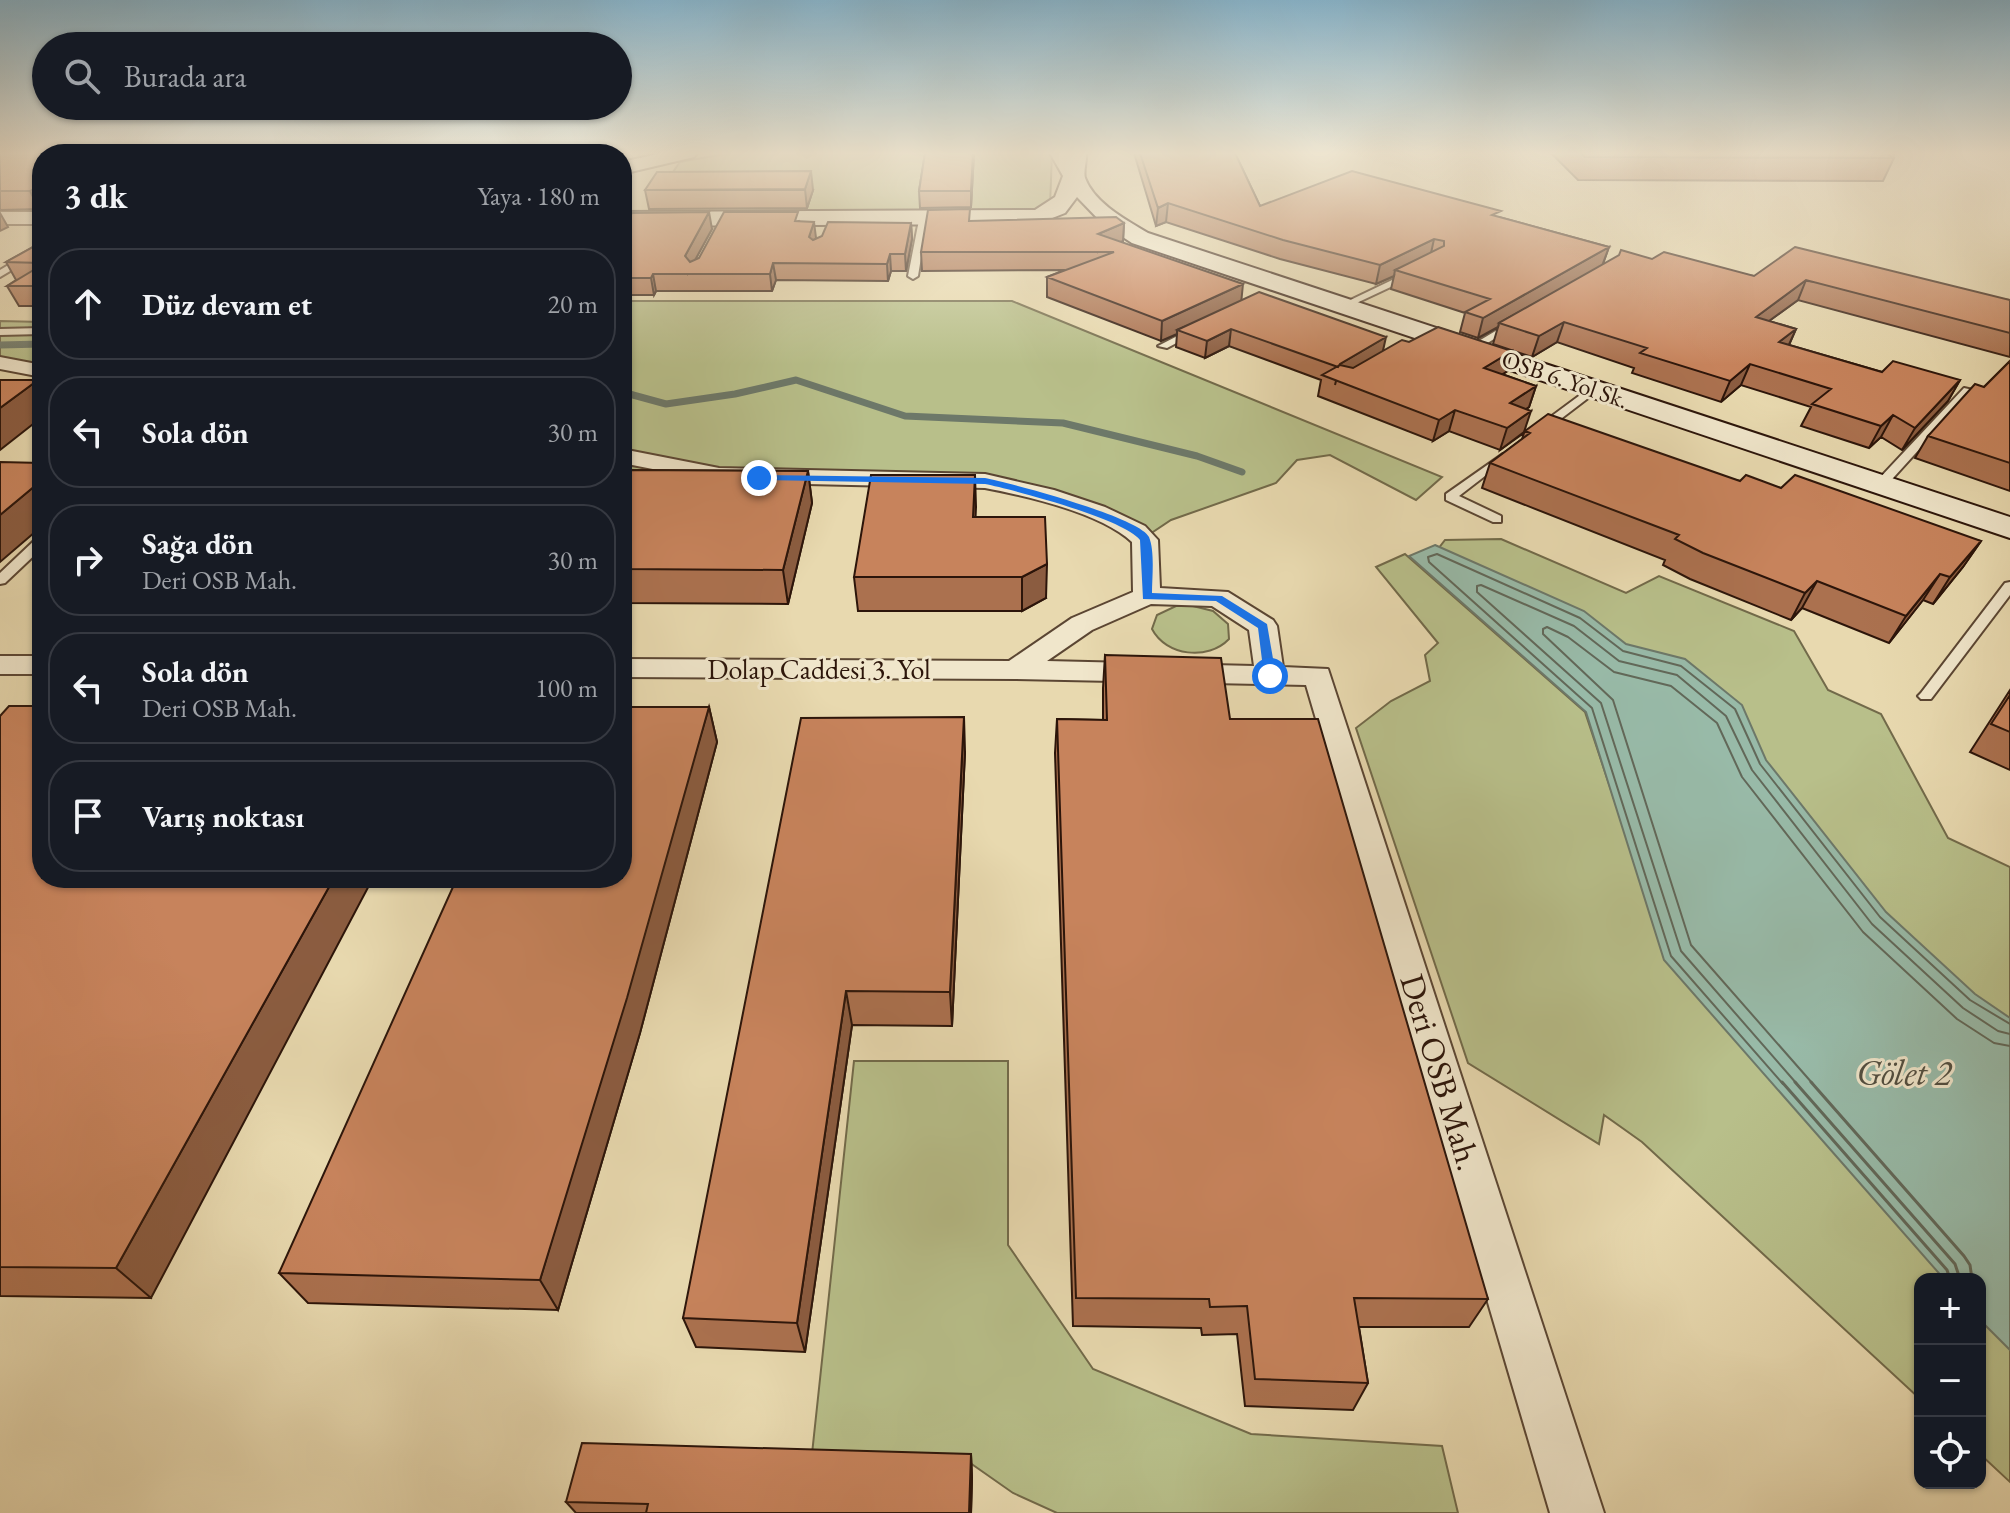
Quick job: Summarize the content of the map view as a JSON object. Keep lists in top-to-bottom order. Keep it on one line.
{"streets":{"main road":["OSB 6. Yol Sk."],"street":["Dolap Caddesi 3. Yol","Deri OSB Mah."]},"crossings":[["Dolap Caddesi 3. Yol","Deri OSB Mah."]],"water":["Gölet 2"],"page":{"search":"Burada ara","heading":["3 dk","Yaya · 180 m"],"list":[["Düz devam et","20 m"],["Sola dön","30 m"],["Sağa dön","Deri OSB Mah.","30 m"],["Sola dön","Deri OSB Mah.","100 m"],"Varış noktası"],"map_buttons":["+","−"]}}
